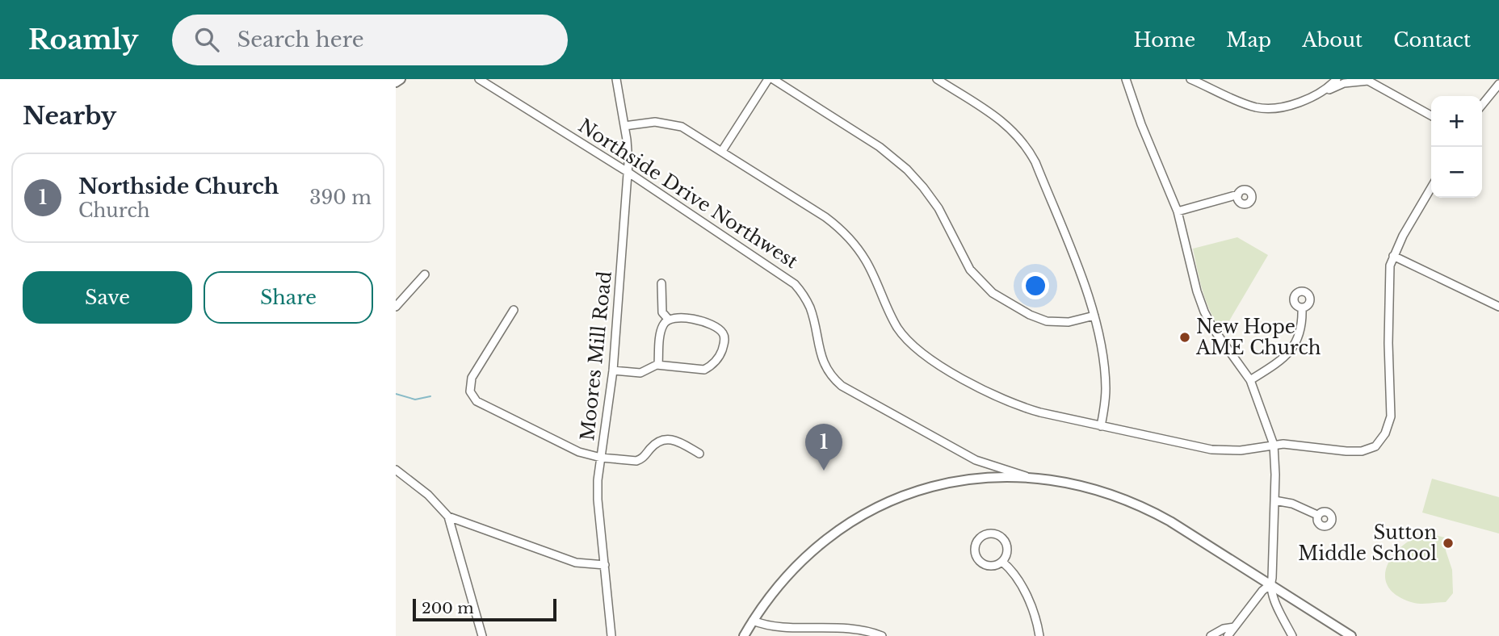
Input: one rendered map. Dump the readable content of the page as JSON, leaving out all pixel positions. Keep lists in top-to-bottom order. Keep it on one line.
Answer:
{"streets":{"main road":["Northside Drive Northwest"],"street":["Moores Mill Road"]},"crossings":[["Northside Drive Northwest","Moores Mill Road"]],"places":["New Hope AME Church","Sutton Middle School"],"scale_bar":"200 m","page":{"header":"Roamly","search":"Search here","nav":["Home","Map","About","Contact"],"heading":"Nearby","map_buttons":["+","−"],"list":[{"mark":"1","name":"Northside Church","note":"Church","value":"390 m"}],"buttons":["Save","Share"],"pins":"1","scale":"200 m"}}
